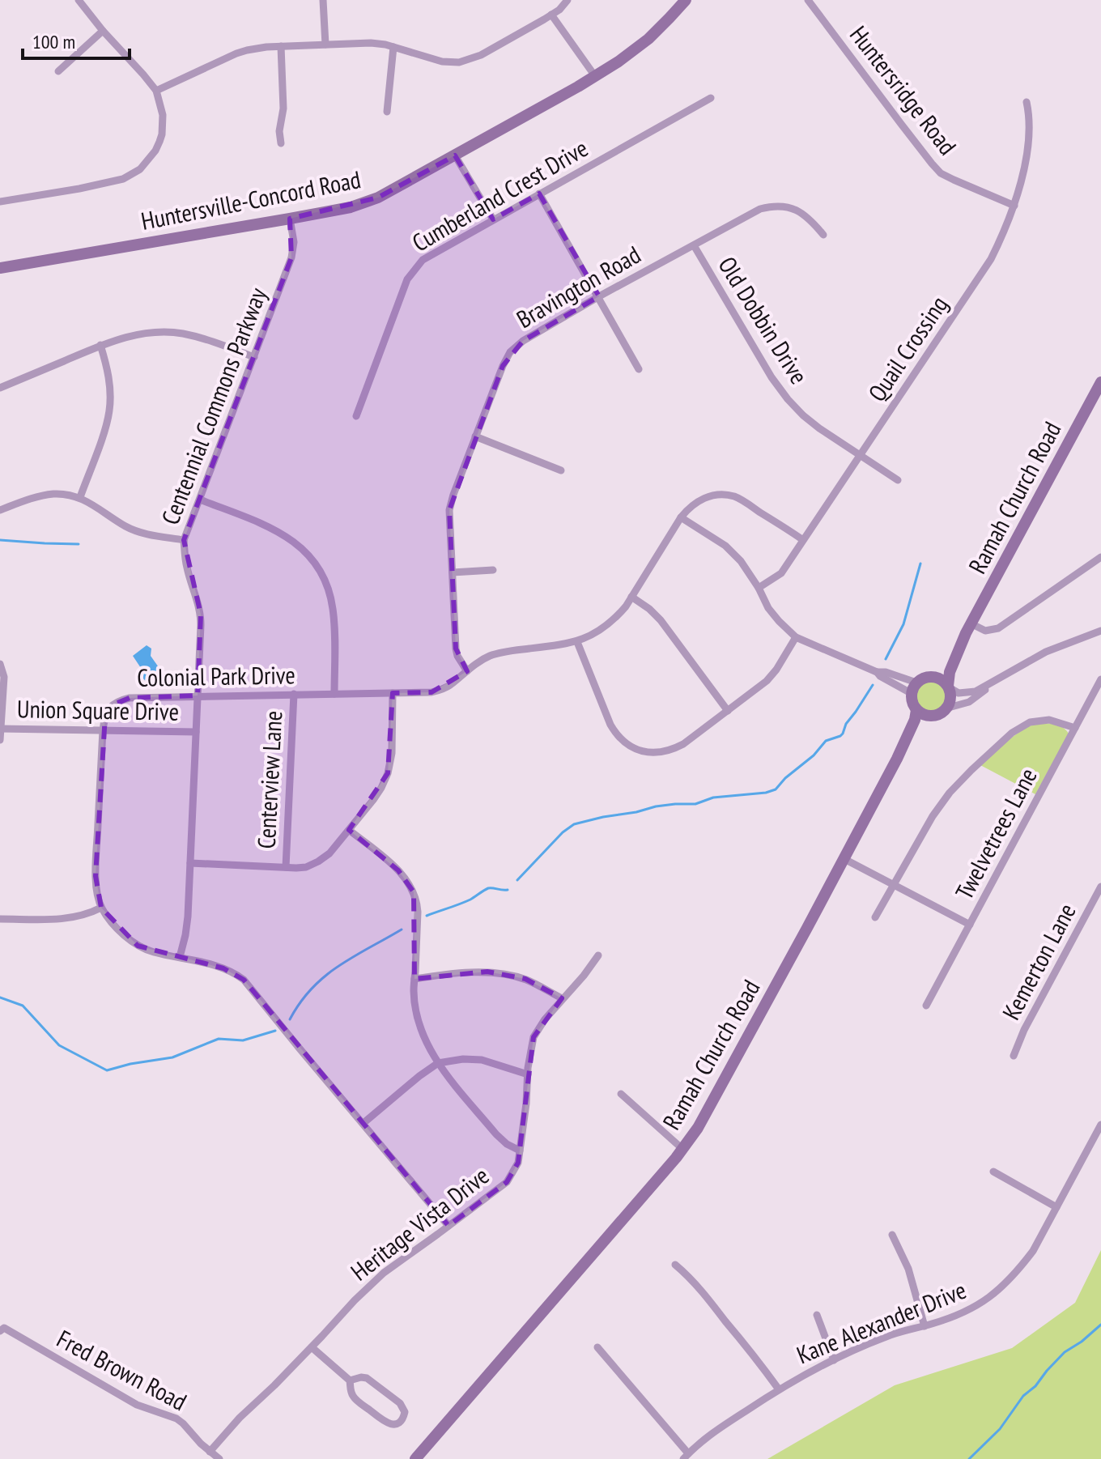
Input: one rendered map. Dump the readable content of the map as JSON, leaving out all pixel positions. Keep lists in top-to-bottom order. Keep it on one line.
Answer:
{"streets":{"main road":["Huntersville-Concord Road","Ramah Church Road"],"street":["Huntersridge Road","Cumberland Crest Drive","Bravington Road","Old Dobbin Drive","Quail Crossing","Centennial Commons Parkway","Colonial Park Drive","Union Square Drive","Centerview Lane","Twelvetrees Lane","Kemerton Lane","Heritage Vista Drive","Kane Alexander Drive","Fred Brown Road"]},"crossings":[["Huntersridge Road","Quail Crossing"],["Huntersville-Concord Road","Centennial Commons Parkway"],["Bravington Road","Old Dobbin Drive"],["Bravington Road","Colonial Park Drive"],["Old Dobbin Drive","Quail Crossing"],["Quail Crossing","Colonial Park Drive"],["Centennial Commons Parkway","Colonial Park Drive"],["Centennial Commons Parkway","Union Square Drive"],["Colonial Park Drive","Union Square Drive"],["Colonial Park Drive","Centerview Lane"],["Heritage Vista Drive","Fred Brown Road"]],"scale_bar":"100 m"}
